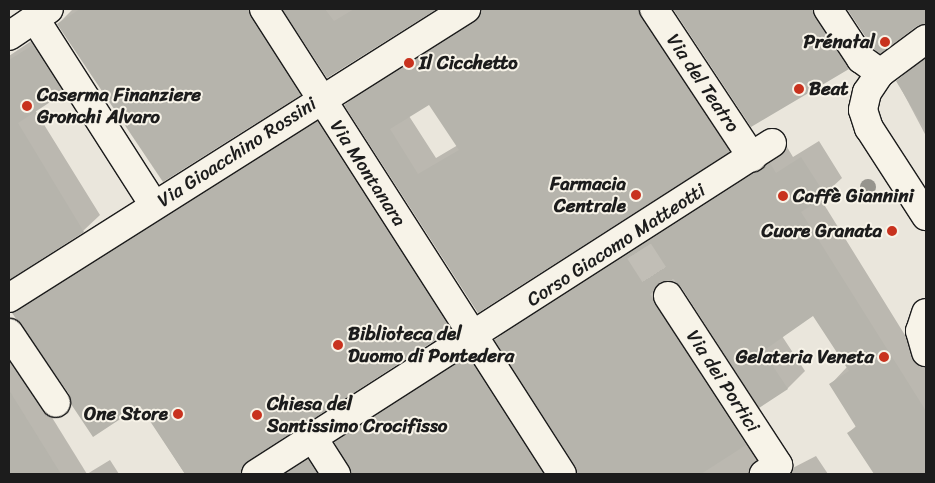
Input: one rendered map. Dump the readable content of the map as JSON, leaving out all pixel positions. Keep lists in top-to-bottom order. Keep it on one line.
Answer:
{"streets":{"street":["Via del Teatro","Via Gioacchino Rossini","Via Montanara","Corso Giacomo Matteotti","Via dei Portici"]},"crossings":[["Via del Teatro","Corso Giacomo Matteotti"],["Via Gioacchino Rossini","Via Montanara"],["Via Montanara","Corso Giacomo Matteotti"]],"places":["Prénatal","Il Cicchetto","Beat","Caserma Finanziere Gronchi Alvaro","Farmacia Centrale","Caffè Giannini","Cuore Granata","Biblioteca del Duomo di Pontedera","Gelateria Veneta","One Store","Chiesa del Santissimo Crocifisso"]}
